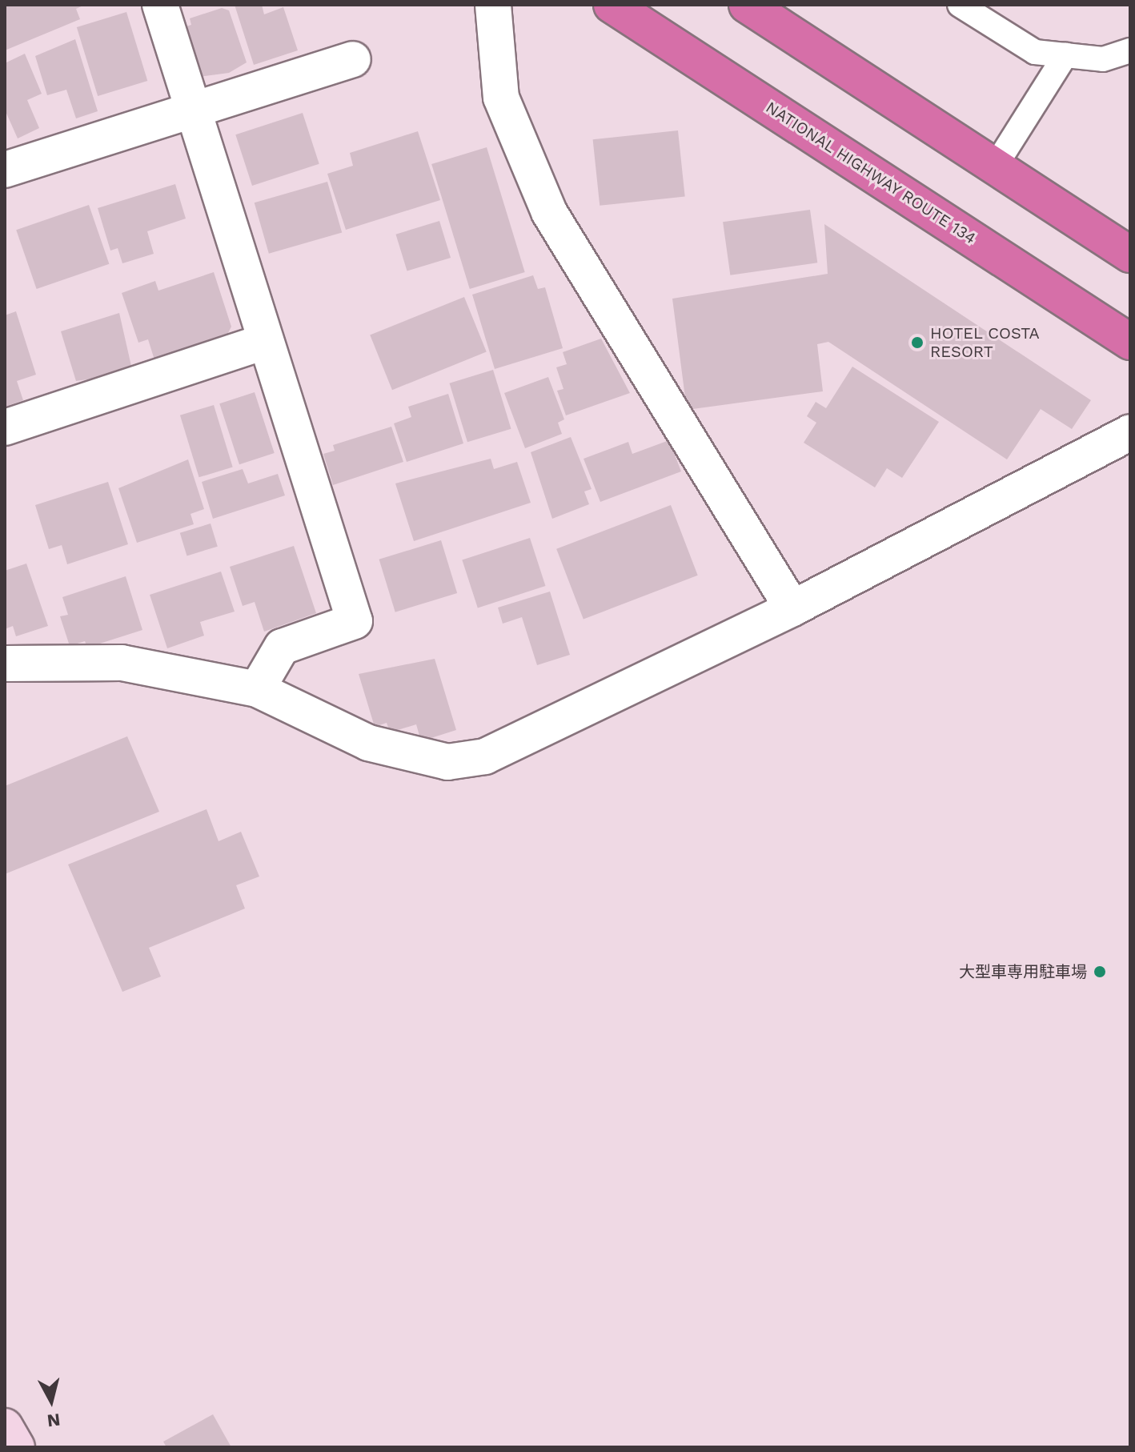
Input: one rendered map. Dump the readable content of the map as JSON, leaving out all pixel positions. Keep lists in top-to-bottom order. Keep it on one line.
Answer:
{"streets":{"highway":["NATIONAL HIGHWAY ROUTE 134"]},"places":["HOTEL COSTA RESORT","大型車専用駐車場"],"north":"bottom"}
